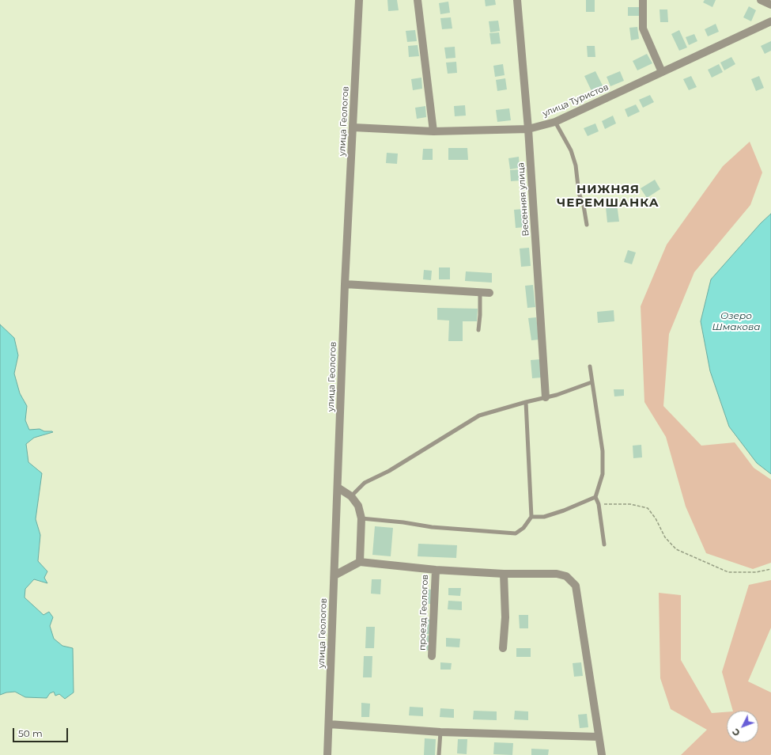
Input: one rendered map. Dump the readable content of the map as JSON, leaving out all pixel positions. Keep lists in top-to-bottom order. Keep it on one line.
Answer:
{"streets":{"street":["улица Туристов","улица Геологов","Весенняя улица","проезд Геологов"]},"crossings":[["улица Туристов","улица Геологов"],["улица Туристов","Весенняя улица"]],"districts":["НИЖНЯЯ ЧЕРЕМШАНКА"],"water":["Озеро Шмакова"],"scale_bar":"50 m","north":"bottom left"}
